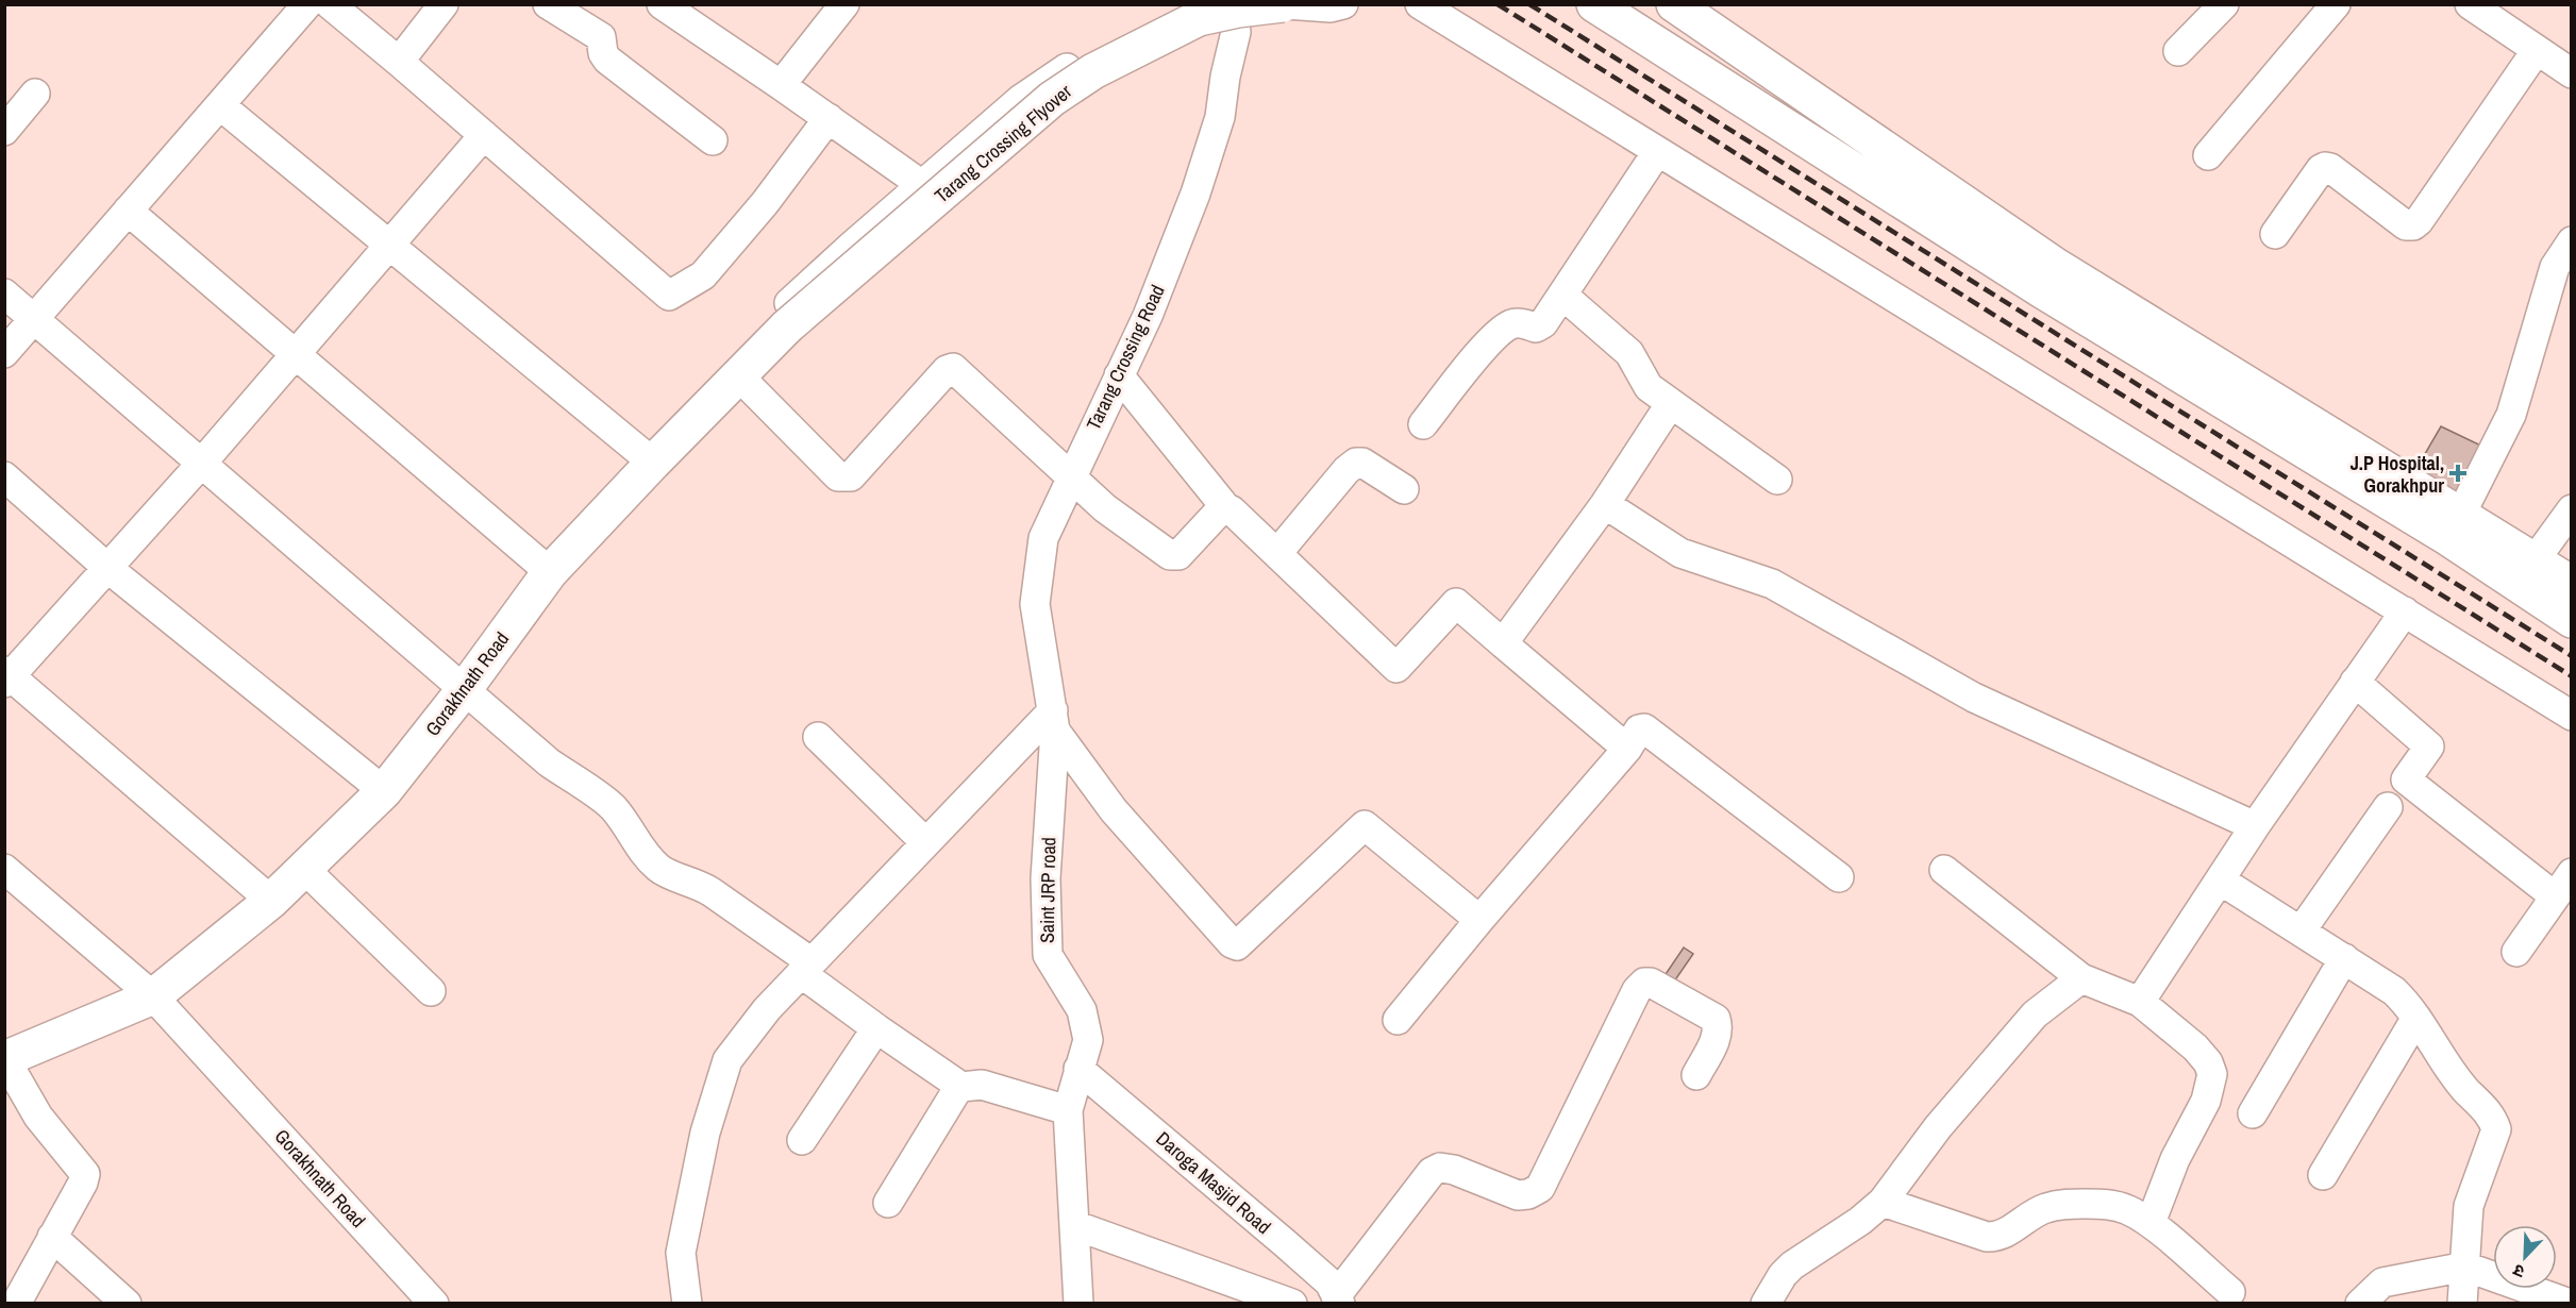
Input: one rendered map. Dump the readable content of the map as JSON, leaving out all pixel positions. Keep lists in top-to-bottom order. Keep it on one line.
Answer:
{"streets":{"main road":["Tarang Crossing Flyover","Gorakhnath Road"],"street":["Tarang Crossing Road","Saint JRP road","Daroga Masjid Road"]},"crossings":[["Tarang Crossing Flyover","Gorakhnath Road"],["Tarang Crossing Road","Saint JRP road"],["Saint JRP road","Daroga Masjid Road"]],"places":{"health":["J.P Hospital, Gorakhpur"]},"north":"bottom left"}
